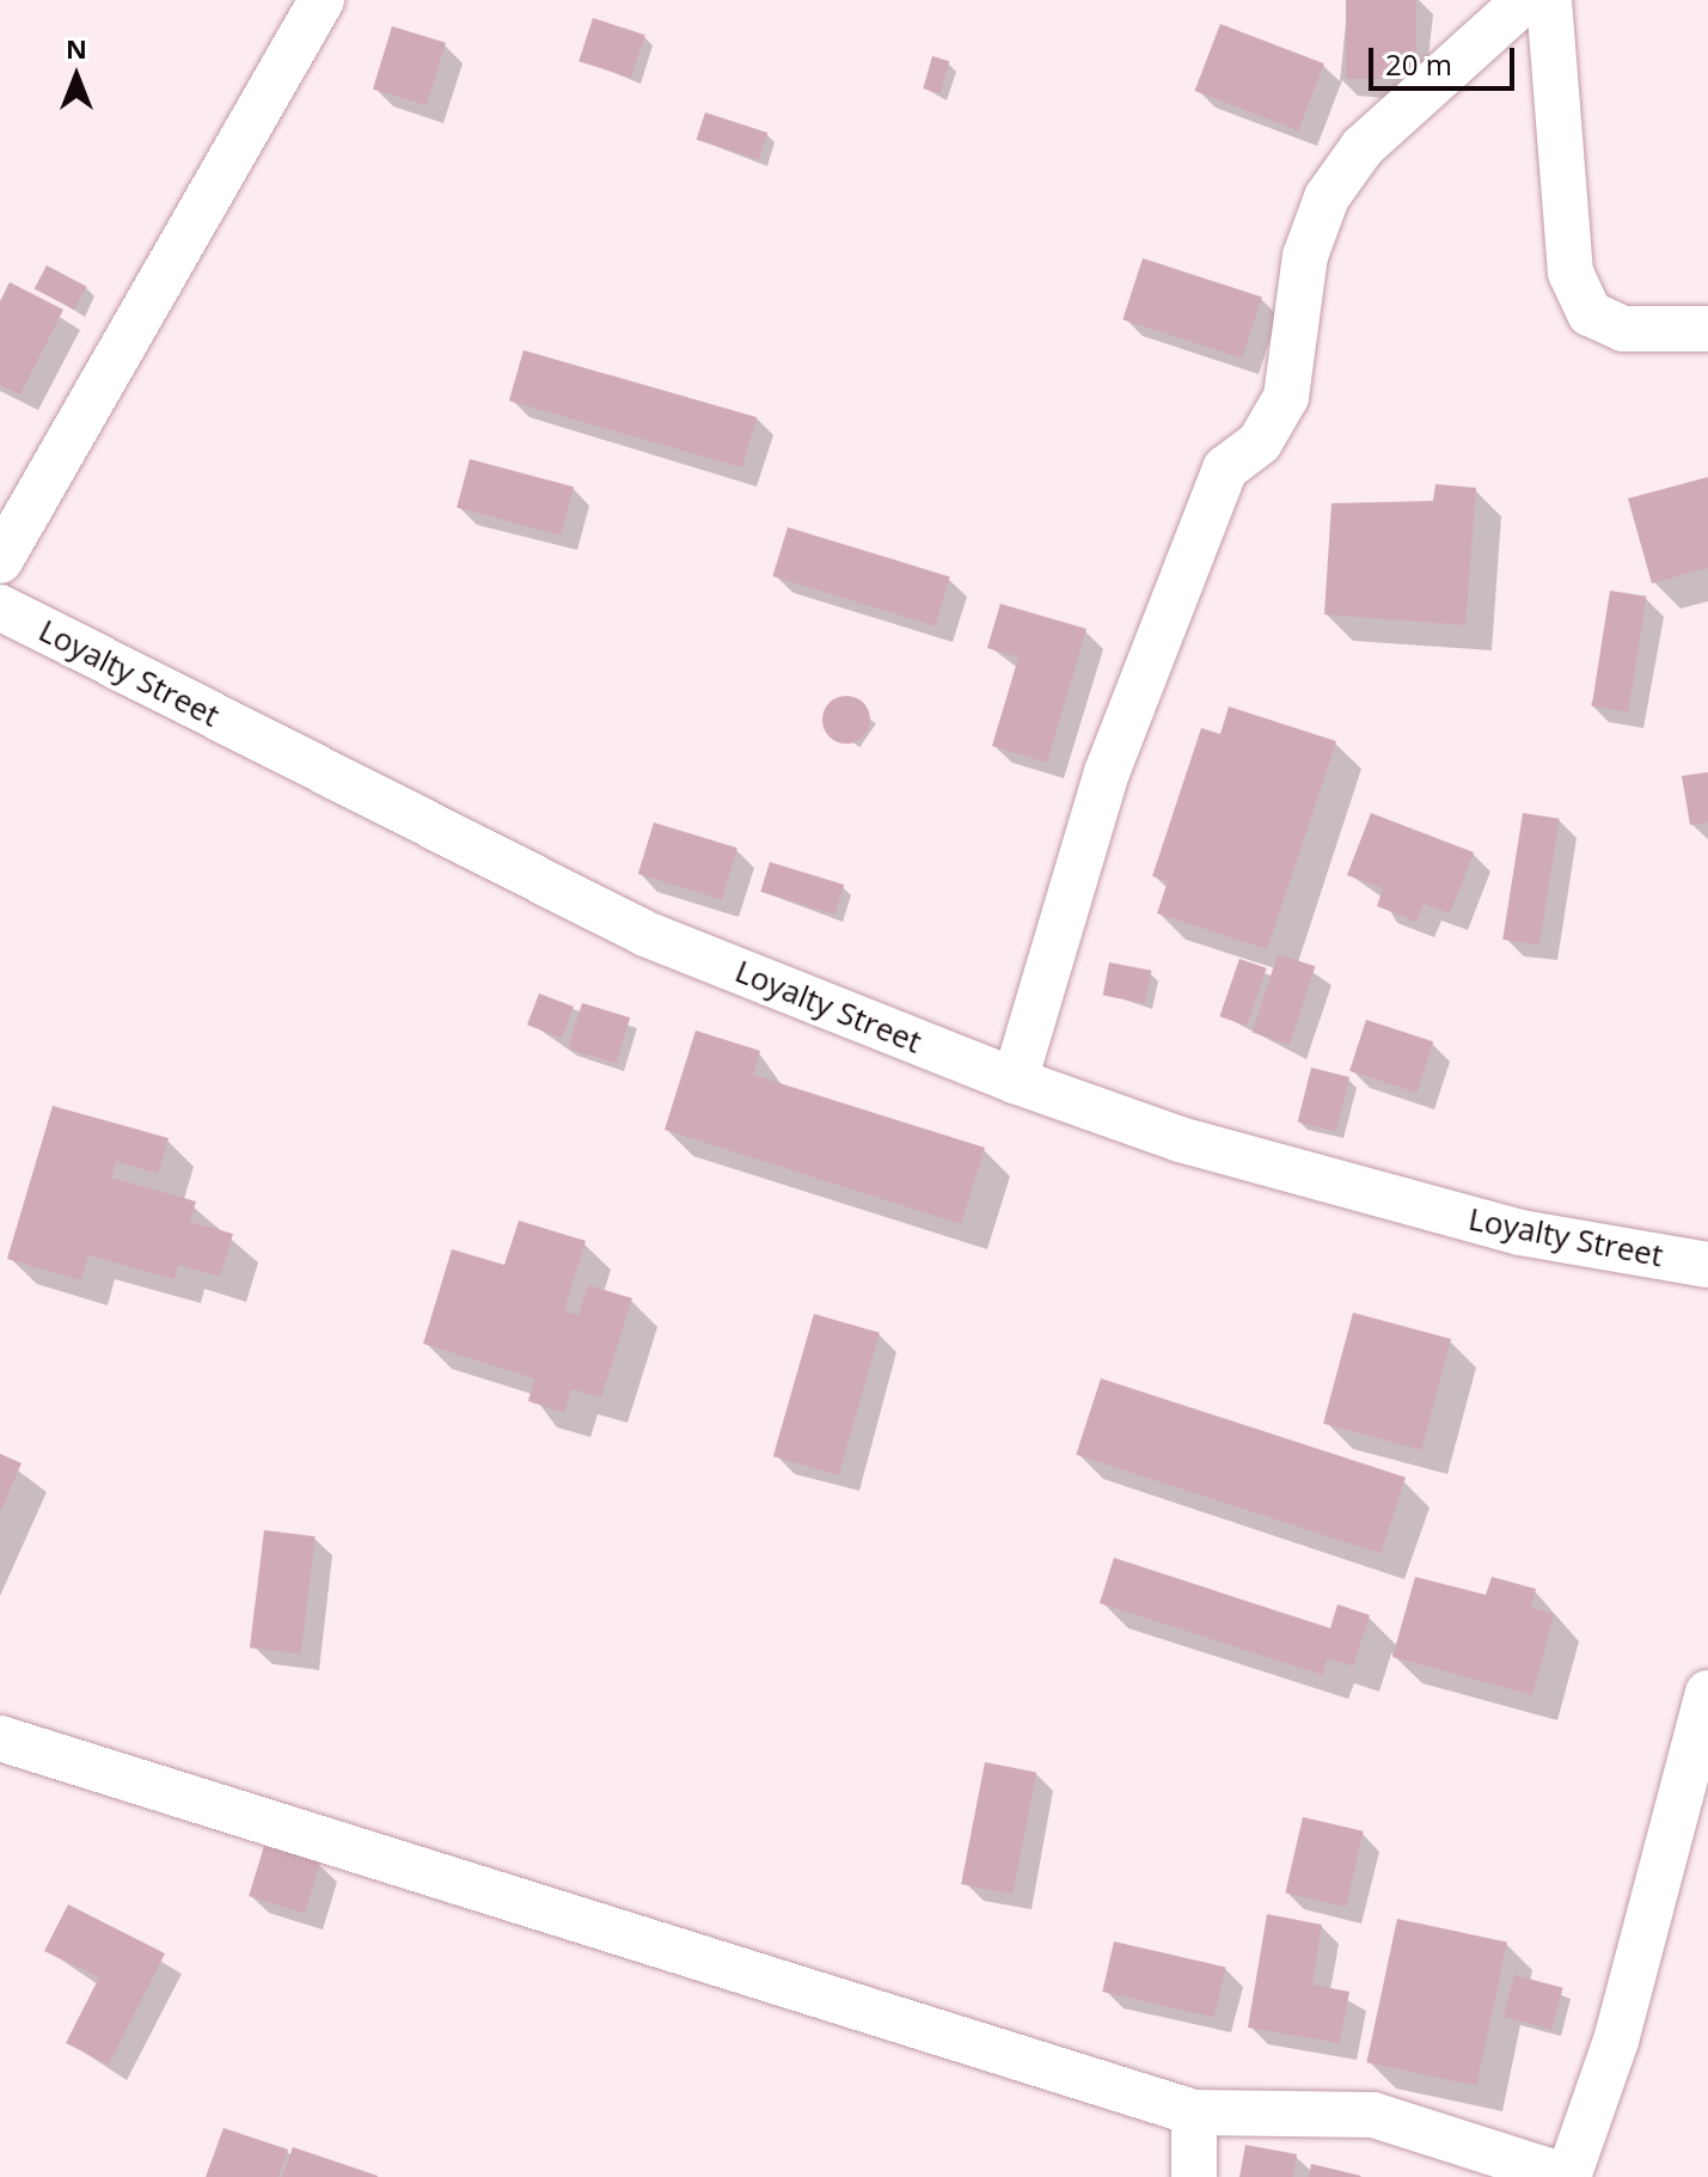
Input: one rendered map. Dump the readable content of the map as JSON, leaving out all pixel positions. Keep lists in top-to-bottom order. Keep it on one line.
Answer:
{"streets":{"street":["Loyalty Street"]},"scale_bar":"20 m","north":"top"}
